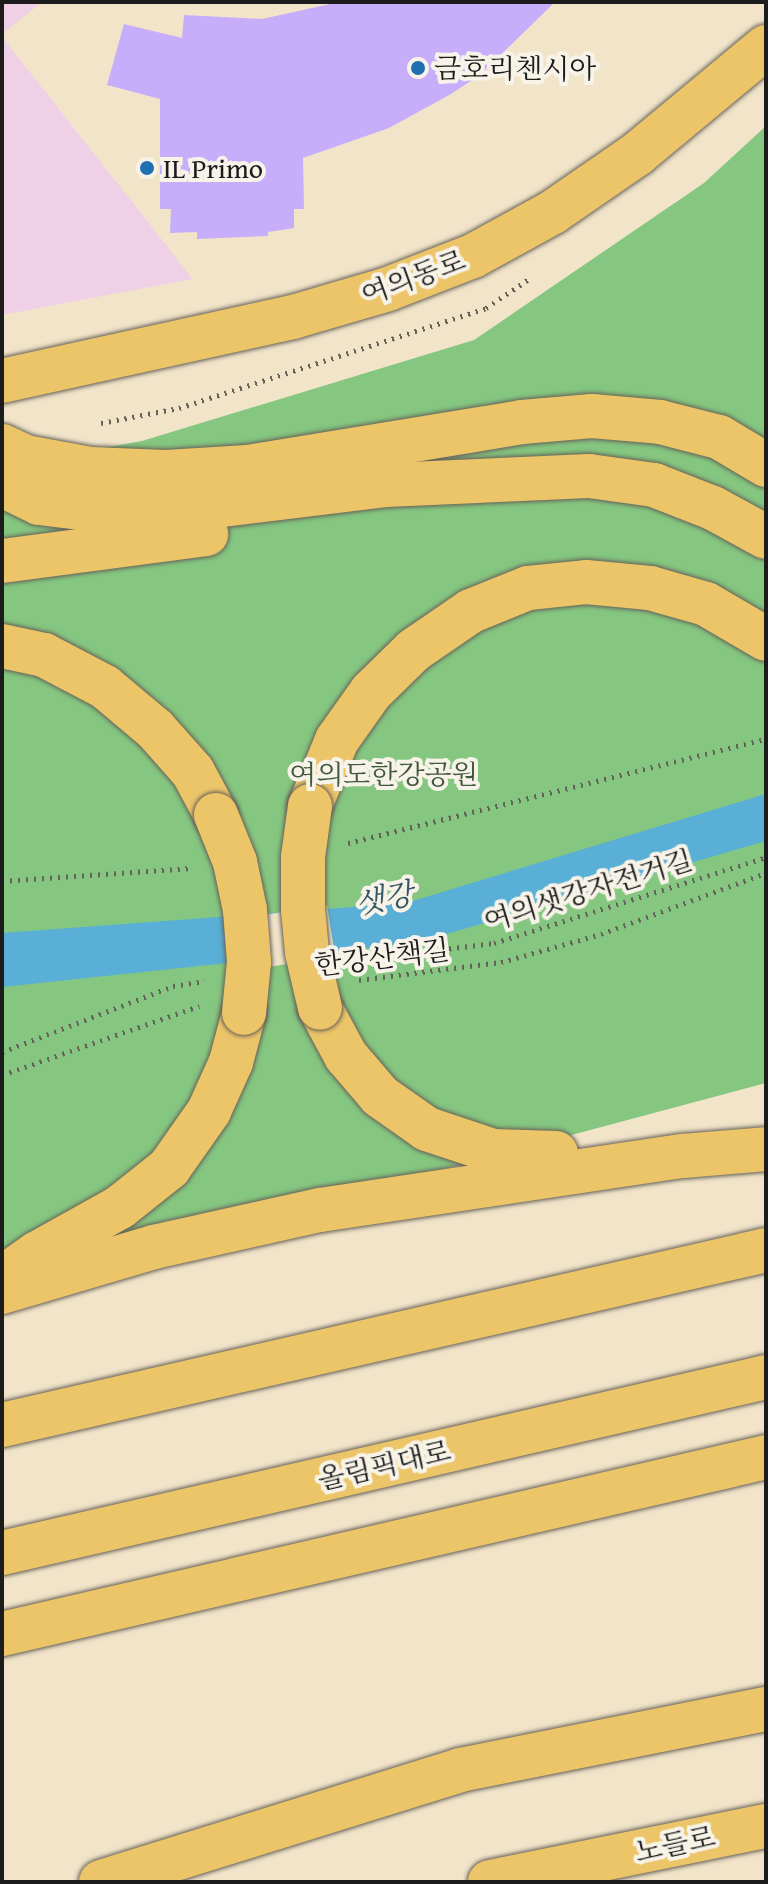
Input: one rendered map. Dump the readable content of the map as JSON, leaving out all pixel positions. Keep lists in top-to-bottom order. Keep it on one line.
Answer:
{"streets":{"main road":["여의동로","올림픽대로","노들로"],"path":["여의샛강자전거길","한강산책길"]},"water":["샛강"],"parks":["여의도한강공원"],"places":["금호리첸시아","IL Primo"]}
